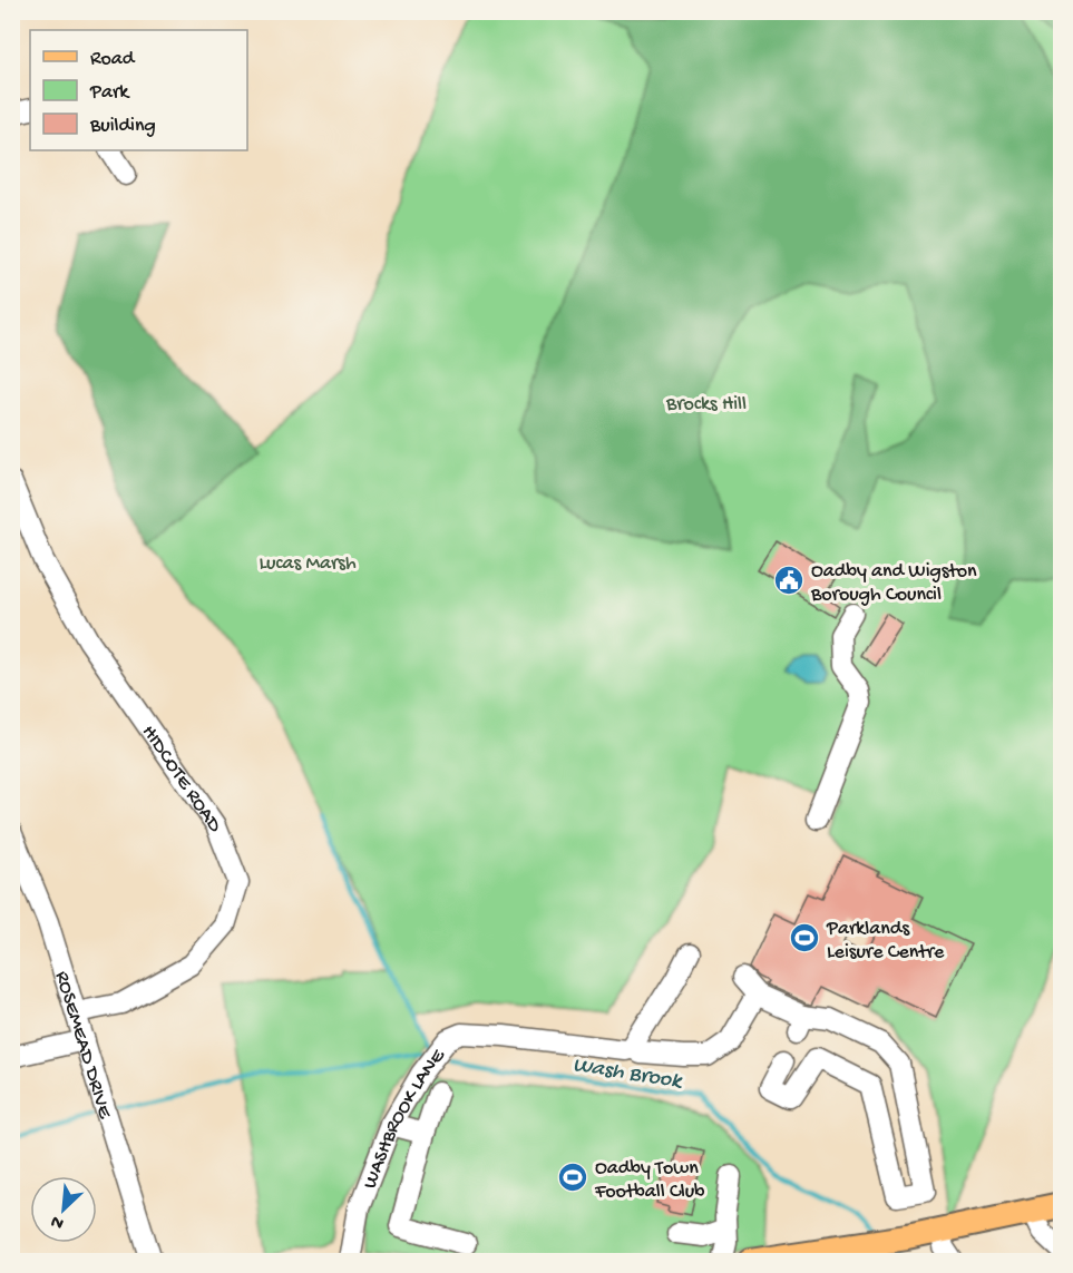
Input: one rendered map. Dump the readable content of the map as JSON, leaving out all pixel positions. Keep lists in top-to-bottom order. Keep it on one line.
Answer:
{"streets":{"street":["HIDCOTE ROAD","ROSEMEAD DRIVE","WASHBROOK LANE"]},"crossings":[["HIDCOTE ROAD","ROSEMEAD DRIVE"]],"water":["Wash Brook"],"parks":["Brocks Hill","Lucas Marsh"],"places":{"public building":["Oadby and Wigston Borough Council"],"sports":["Parklands Leisure Centre","Oadby Town Football Club"]},"legend":["Road","Park","Building"],"north":"bottom left"}
